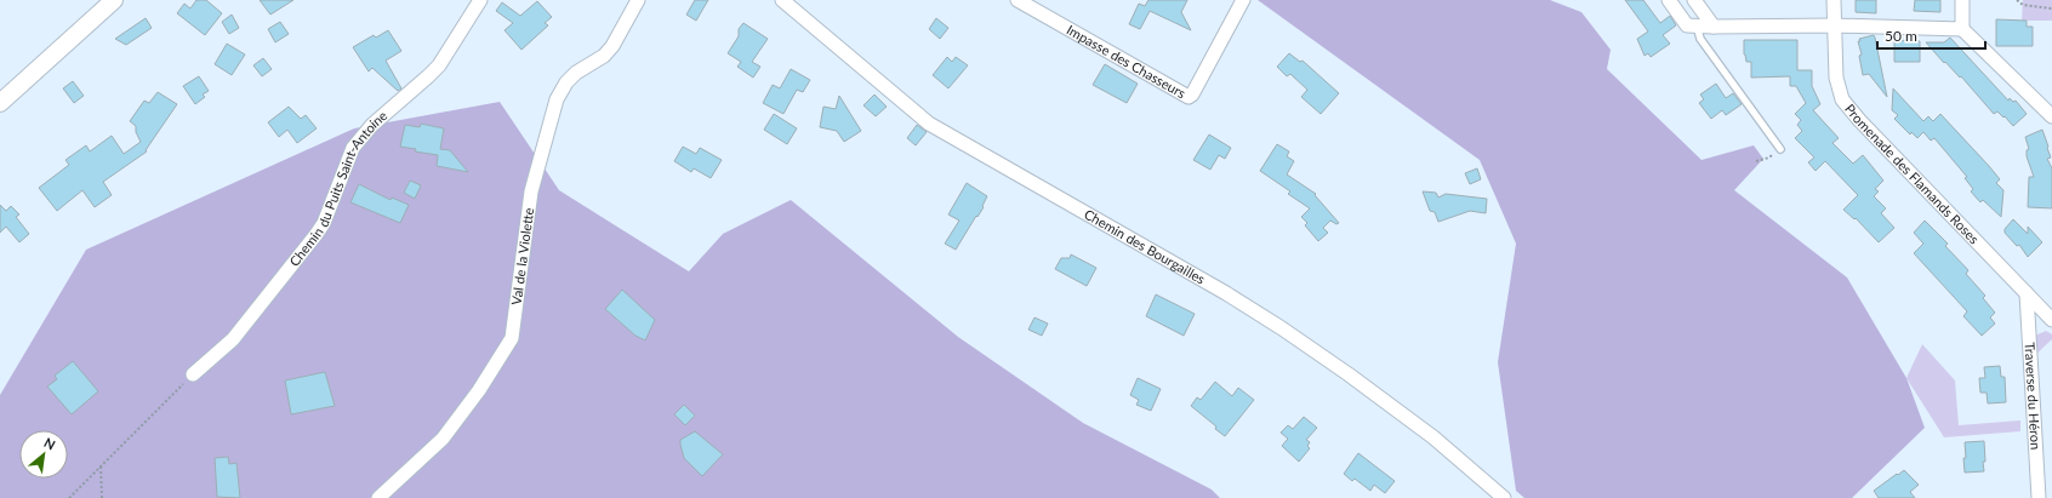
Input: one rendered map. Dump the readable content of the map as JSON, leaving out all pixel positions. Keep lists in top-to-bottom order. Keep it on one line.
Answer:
{"streets":{"street":["Impasse des Chasseurs","Promenade des Flamands Roses","Chemin du Puits Saint-Antoine","Chemin des Bourgailles","Val de la Violette","Traverse du Héron"]},"crossings":[["Promenade des Flamands Roses","Traverse du Héron"]],"scale_bar":"50 m","north":"top right"}
